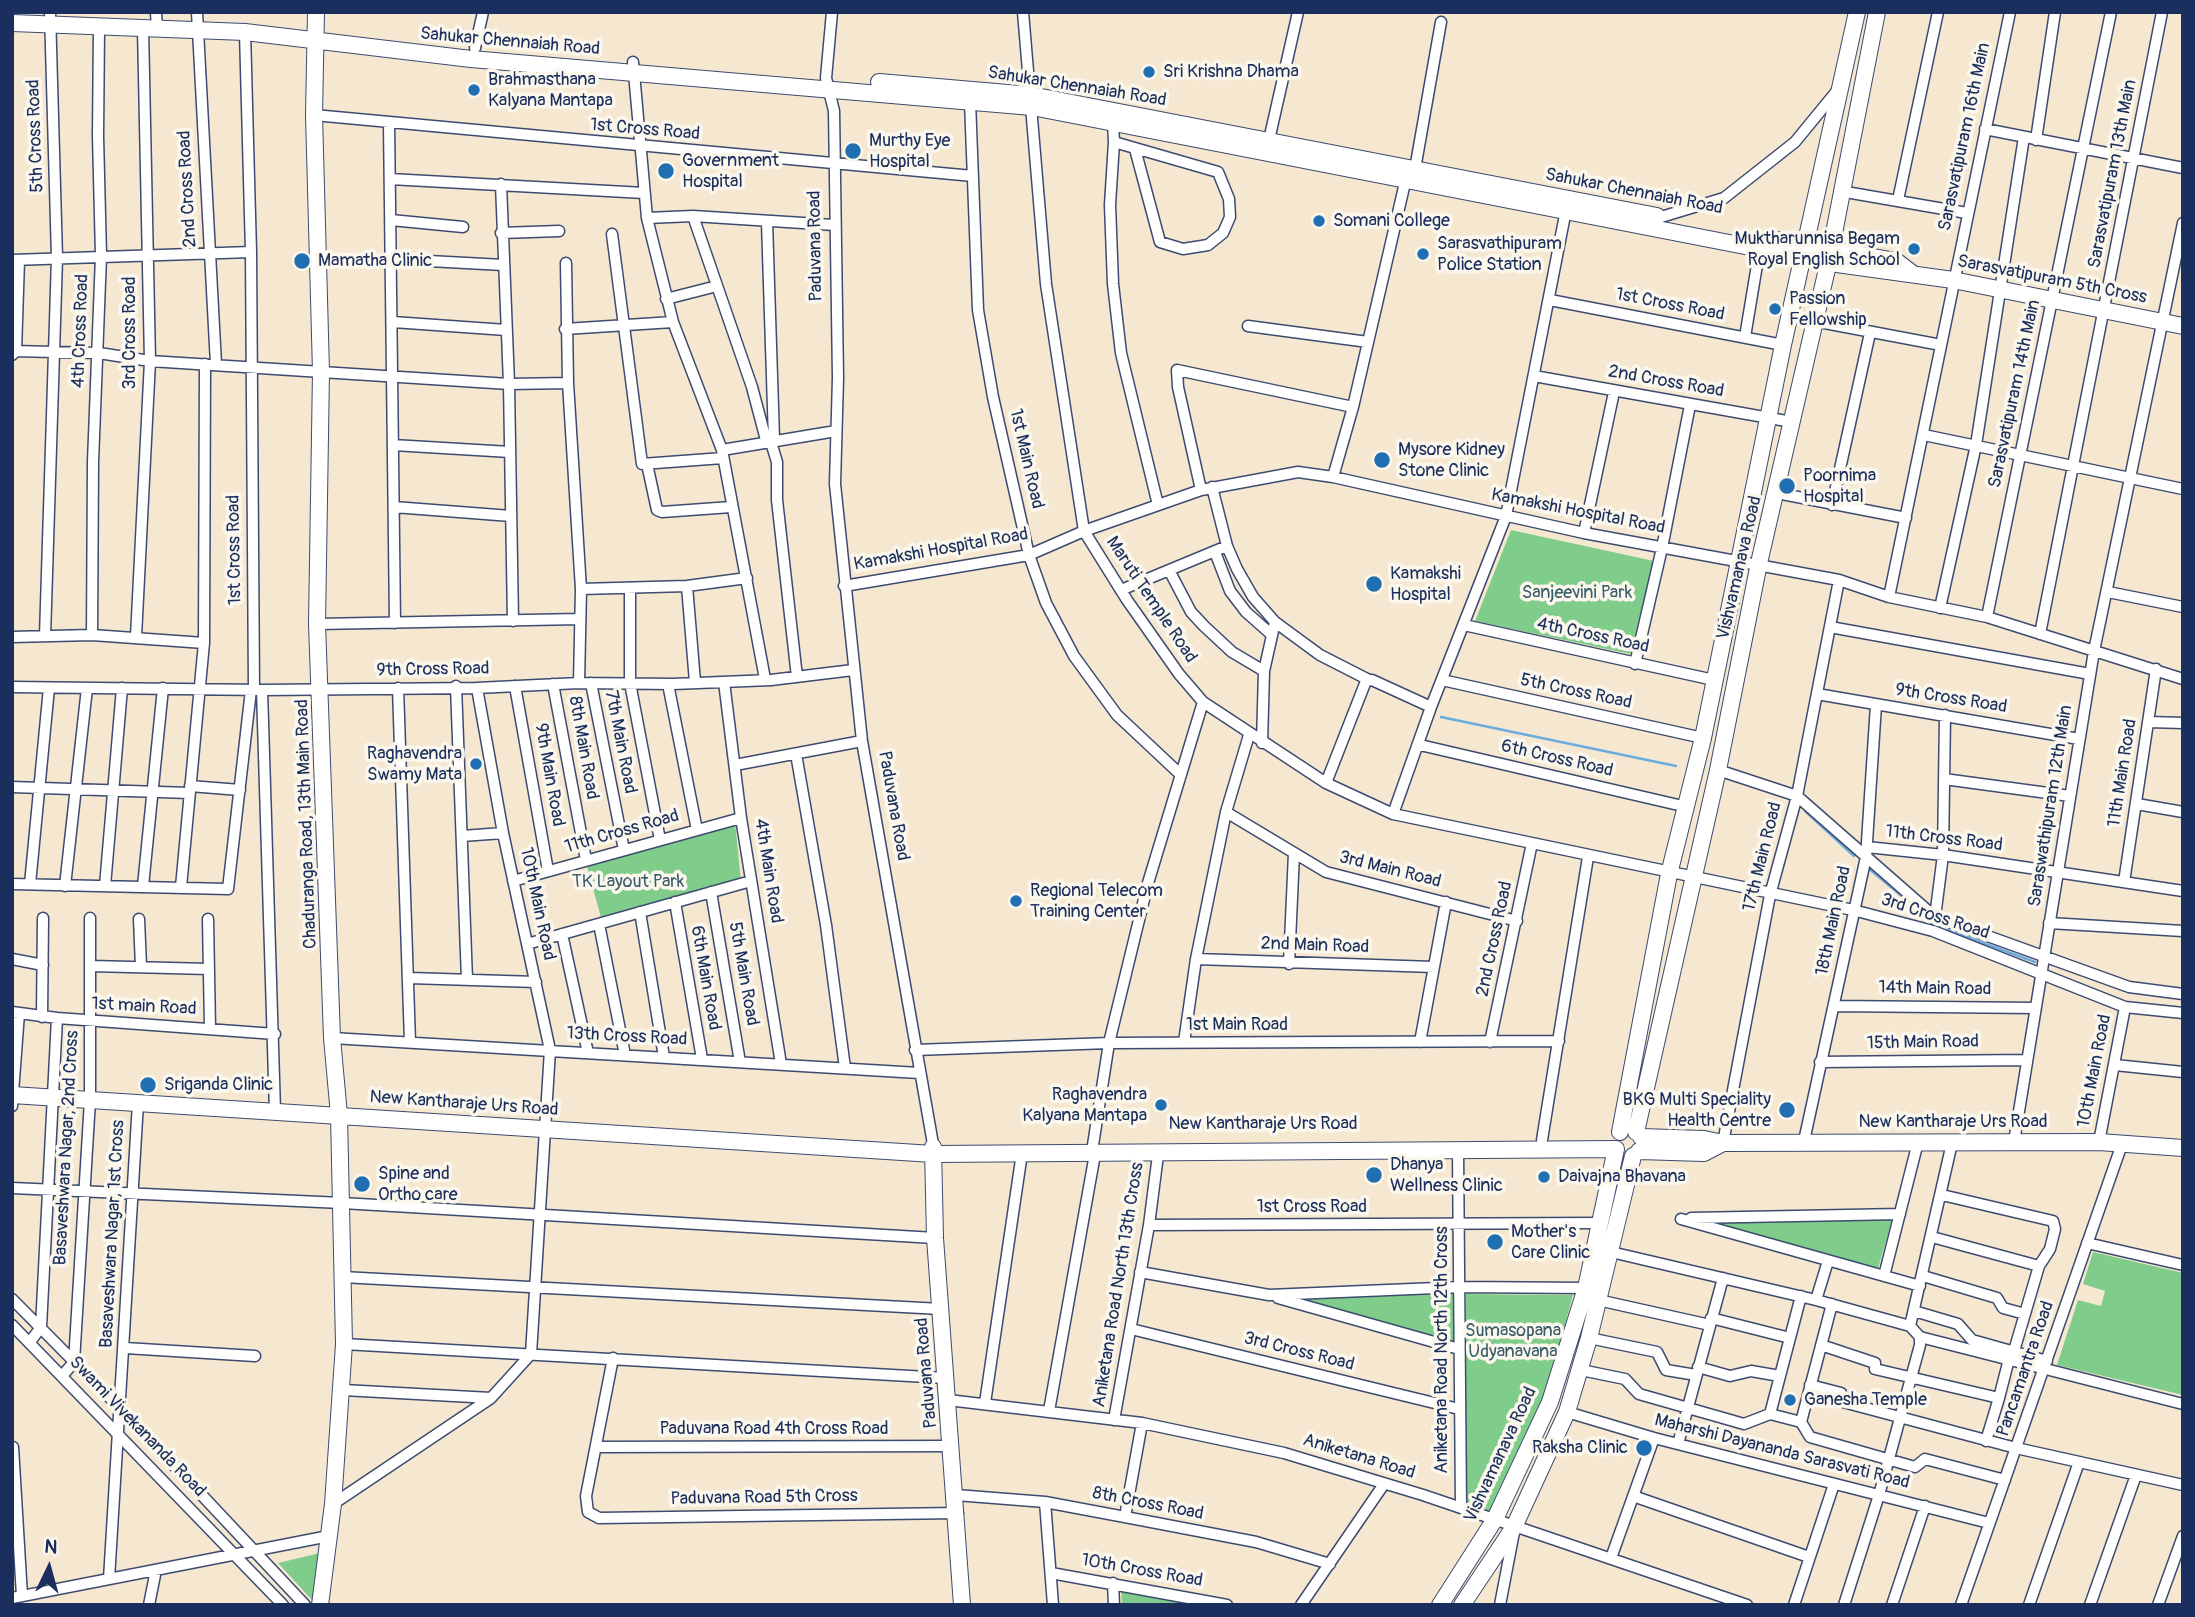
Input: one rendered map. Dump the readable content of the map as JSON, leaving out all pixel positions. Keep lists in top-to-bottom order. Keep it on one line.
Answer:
{"streets":{"main road":["Sahukar Chennaiah Road","Paduvana Road","Sarasvatipuram 5th Cross","Vishvamanava Road","Chaduranga Road, 13th Main Road","New Kantharaje Urs Road"],"street":["1st Cross Road","5th Cross Road","Sarasvatipuram 16th Main","Sarasvatipuram 13th Main","2nd Cross Road","4th Cross Road","3rd Cross Road","Sarasvatipuram 14th Main","1st Main Road","Kamakshi Hospital Road","Maruti Temple Road","9th Cross Road","7th Main Road","8th Main Road","6th Cross Road","11th Main Road","9th Main Road","Saraswathipuram 12th Main","11th Cross Road","17th Main Road","3rd Main Road","4th Main Road","10th Main Road","18th Main Road","2nd Main Road","5th Main Road","6th Main Road","14th Main Road","1st main Road","13th Cross Road","15th Main Road","Basaveshwara Nagar, 2nd Cross","Basaveshwara Nagar, 1st Cross","Aniketana Road North 13th Cross","Aniketana Road North 12th Cross","Pancamantra Road","Swami Vivekananda Road","Paduvana Road 4th Cross Road","Maharshi Dayananda Sarasvati Road","Aniketana Road","Paduvana Road 5th Cross","8th Cross Road","10th Cross Road"]},"crossings":[["Sahukar Chennaiah Road","1st Cross Road"],["Sahukar Chennaiah Road","5th Cross Road"],["Sahukar Chennaiah Road","2nd Cross Road"],["Sahukar Chennaiah Road","Paduvana Road"],["Sahukar Chennaiah Road","Sarasvatipuram 5th Cross"],["Sahukar Chennaiah Road","4th Cross Road"],["Sahukar Chennaiah Road","3rd Cross Road"],["Sahukar Chennaiah Road","1st Main Road"],["Sahukar Chennaiah Road","Vishvamanava Road"],["Sahukar Chennaiah Road","Maruti Temple Road"],["Sahukar Chennaiah Road","Chaduranga Road, 13th Main Road"],["1st Cross Road","Paduvana Road"],["1st Cross Road","1st Main Road"],["1st Cross Road","Vishvamanava Road"],["1st Cross Road","9th Cross Road"],["1st Cross Road","Chaduranga Road, 13th Main Road"],["1st Cross Road","Aniketana Road North 13th Cross"],["1st Cross Road","Aniketana Road North 12th Cross"],["5th Cross Road","Vishvamanava Road"],["Sarasvatipuram 16th Main","Sarasvatipuram 5th Cross"],["Sarasvatipuram 16th Main","Kamakshi Hospital Road"],["Sarasvatipuram 13th Main","Sarasvatipuram 5th Cross"],["Sarasvatipuram 13th Main","Kamakshi Hospital Road"],["2nd Cross Road","1st Main Road"],["2nd Cross Road","Vishvamanava Road"],["2nd Cross Road","Maruti Temple Road"],["2nd Cross Road","9th Cross Road"],["2nd Cross Road","3rd Main Road"],["Paduvana Road","1st Main Road"],["Paduvana Road","Kamakshi Hospital Road"],["Paduvana Road","9th Cross Road"],["Paduvana Road","13th Cross Road"],["Paduvana Road","New Kantharaje Urs Road"],["Paduvana Road","Paduvana Road 4th Cross Road"],["Paduvana Road","Aniketana Road"],["Paduvana Road","Paduvana Road 5th Cross"],["Paduvana Road","8th Cross Road"],["Sarasvatipuram 5th Cross","Sarasvatipuram 14th Main"],["Sarasvatipuram 5th Cross","Vishvamanava Road"],["Sarasvatipuram 5th Cross","Saraswathipuram 12th Main"],["4th Cross Road","Vishvamanava Road"],["3rd Cross Road","Vishvamanava Road"],["3rd Cross Road","Maruti Temple Road"],["3rd Cross Road","Saraswathipuram 12th Main"],["3rd Cross Road","11th Cross Road"],["3rd Cross Road","17th Main Road"],["3rd Cross Road","10th Main Road"],["3rd Cross Road","18th Main Road"],["3rd Cross Road","Aniketana Road North 13th Cross"],["3rd Cross Road","Aniketana Road North 12th Cross"],["Sarasvatipuram 14th Main","Kamakshi Hospital Road"],["1st Main Road","Kamakshi Hospital Road"],["Kamakshi Hospital Road","Vishvamanava Road"],["Kamakshi Hospital Road","Maruti Temple Road"],["Kamakshi Hospital Road","11th Main Road"],["Kamakshi Hospital Road","Saraswathipuram 12th Main"],["Kamakshi Hospital Road","17th Main Road"],["Vishvamanava Road","Maruti Temple Road"],["Vishvamanava Road","6th Cross Road"],["Vishvamanava Road","New Kantharaje Urs Road"],["Vishvamanava Road","Maharshi Dayananda Sarasvati Road"],["Vishvamanava Road","Aniketana Road"],["9th Cross Road","7th Main Road"],["9th Cross Road","8th Main Road"],["9th Cross Road","9th Main Road"],["9th Cross Road","Saraswathipuram 12th Main"],["9th Cross Road","Chaduranga Road, 13th Main Road"],["9th Cross Road","17th Main Road"],["9th Cross Road","4th Main Road"],["9th Cross Road","10th Main Road"],["9th Cross Road","18th Main Road"],["7th Main Road","11th Cross Road"],["8th Main Road","11th Cross Road"],["11th Main Road","11th Cross Road"],["9th Main Road","11th Cross Road"],["Saraswathipuram 12th Main","11th Cross Road"],["Saraswathipuram 12th Main","14th Main Road"],["Saraswathipuram 12th Main","15th Main Road"],["Saraswathipuram 12th Main","New Kantharaje Urs Road"],["Chaduranga Road, 13th Main Road","13th Cross Road"],["Chaduranga Road, 13th Main Road","New Kantharaje Urs Road"],["11th Cross Road","4th Main Road"],["11th Cross Road","10th Main Road"],["11th Cross Road","18th Main Road"],["17th Main Road","New Kantharaje Urs Road"],["4th Main Road","13th Cross Road"],["10th Main Road","13th Cross Road"],["10th Main Road","New Kantharaje Urs Road"],["18th Main Road","14th Main Road"],["18th Main Road","15th Main Road"],["18th Main Road","New Kantharaje Urs Road"],["5th Main Road","13th Cross Road"],["6th Main Road","13th Cross Road"],["1st main Road","Basaveshwara Nagar, 2nd Cross"],["New Kantharaje Urs Road","Basaveshwara Nagar, 2nd Cross"],["New Kantharaje Urs Road","Basaveshwara Nagar, 1st Cross"],["New Kantharaje Urs Road","Aniketana Road North 13th Cross"],["New Kantharaje Urs Road","Aniketana Road North 12th Cross"],["New Kantharaje Urs Road","Pancamantra Road"],["Basaveshwara Nagar, 1st Cross","Swami Vivekananda Road"],["Aniketana Road North 13th Cross","Aniketana Road"],["Aniketana Road North 12th Cross","Aniketana Road"],["Pancamantra Road","Maharshi Dayananda Sarasvati Road"],["Paduvana Road 4th Cross Road","Paduvana Road 5th Cross"]],"parks":["Sanjeevini Park","TK Layout Park","Sumasopana Udyanavana"],"places":["Sri Krishna Dhama","Brahmasthana Kalyana Mantapa","Murthy Eye Hospital","Government Hospital","Somani College","Muktharunnisa Begam Royal English School","Sarasvathipuram Police Station","Mamatha Clinic","Passion Fellowship","Mysore Kidney Stone Clinic","Poornima Hospital","Kamakshi Hospital","Raghavendra Swamy Mata","Regional Telecom Training Center","Sriganda Clinic","Raghavendra Kalyana Mantapa","BKG Multi Speciality Health Centre","Dhanya Wellness Clinic","Daivajna Bhavana","Spine and Ortho care","Mother's Care Clinic","Ganesha Temple","Raksha Clinic"],"north":"top"}
